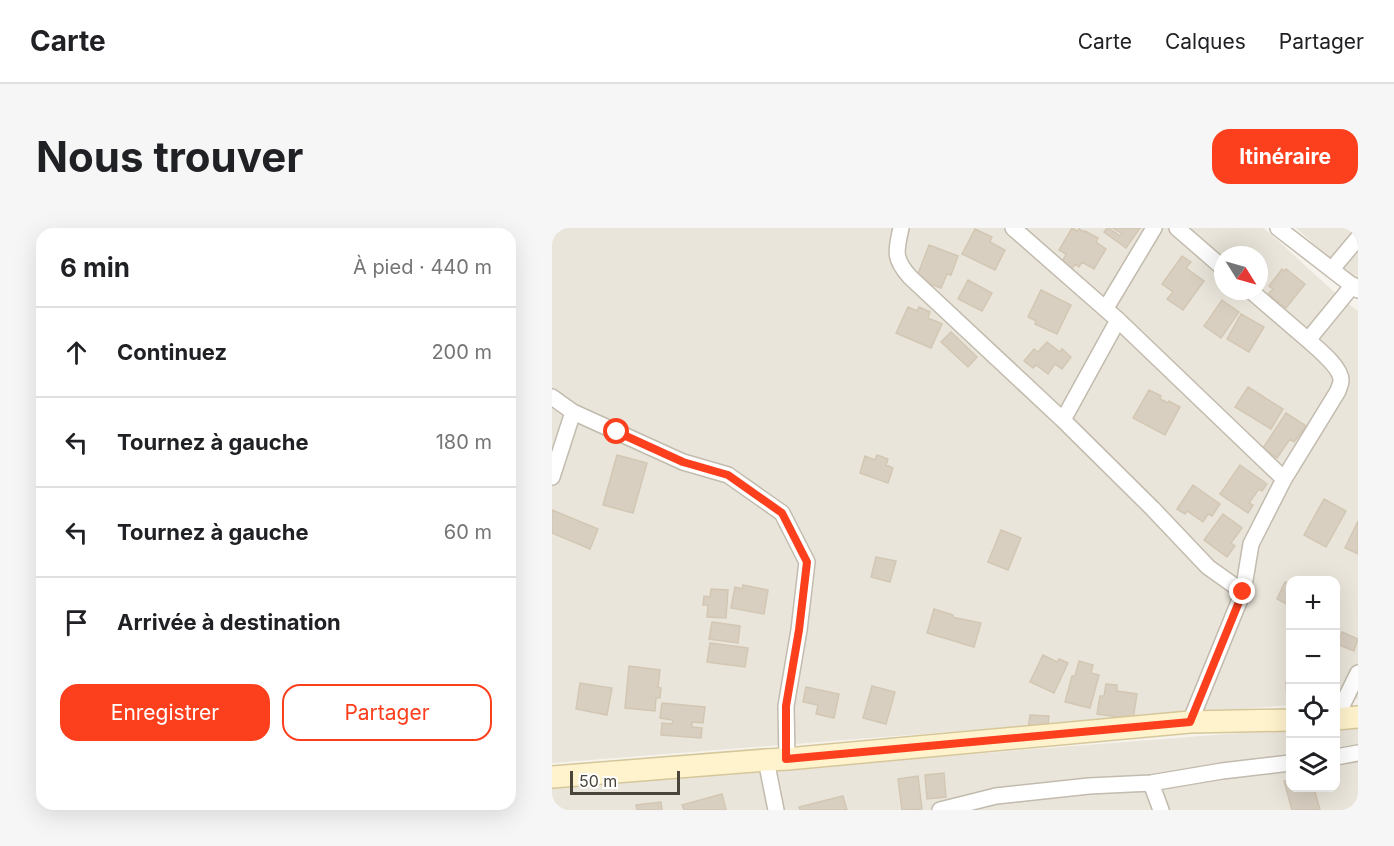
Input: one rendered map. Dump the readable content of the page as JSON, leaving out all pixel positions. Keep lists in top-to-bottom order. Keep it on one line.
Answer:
{"scale_bar":"50 m","north":"bottom right","page":{"header":"Carte","nav":["Carte","Calques","Partager"],"buttons":["Itinéraire",["Enregistrer","Partager"]],"title":"Nous trouver","heading":["6 min","À pied · 440 m"],"list":[["Continuez","200 m"],["Tournez à gauche","180 m"],["Tournez à gauche","60 m"],"Arrivée à destination"],"map_buttons":["+","−"],"scale":"50 m"}}
